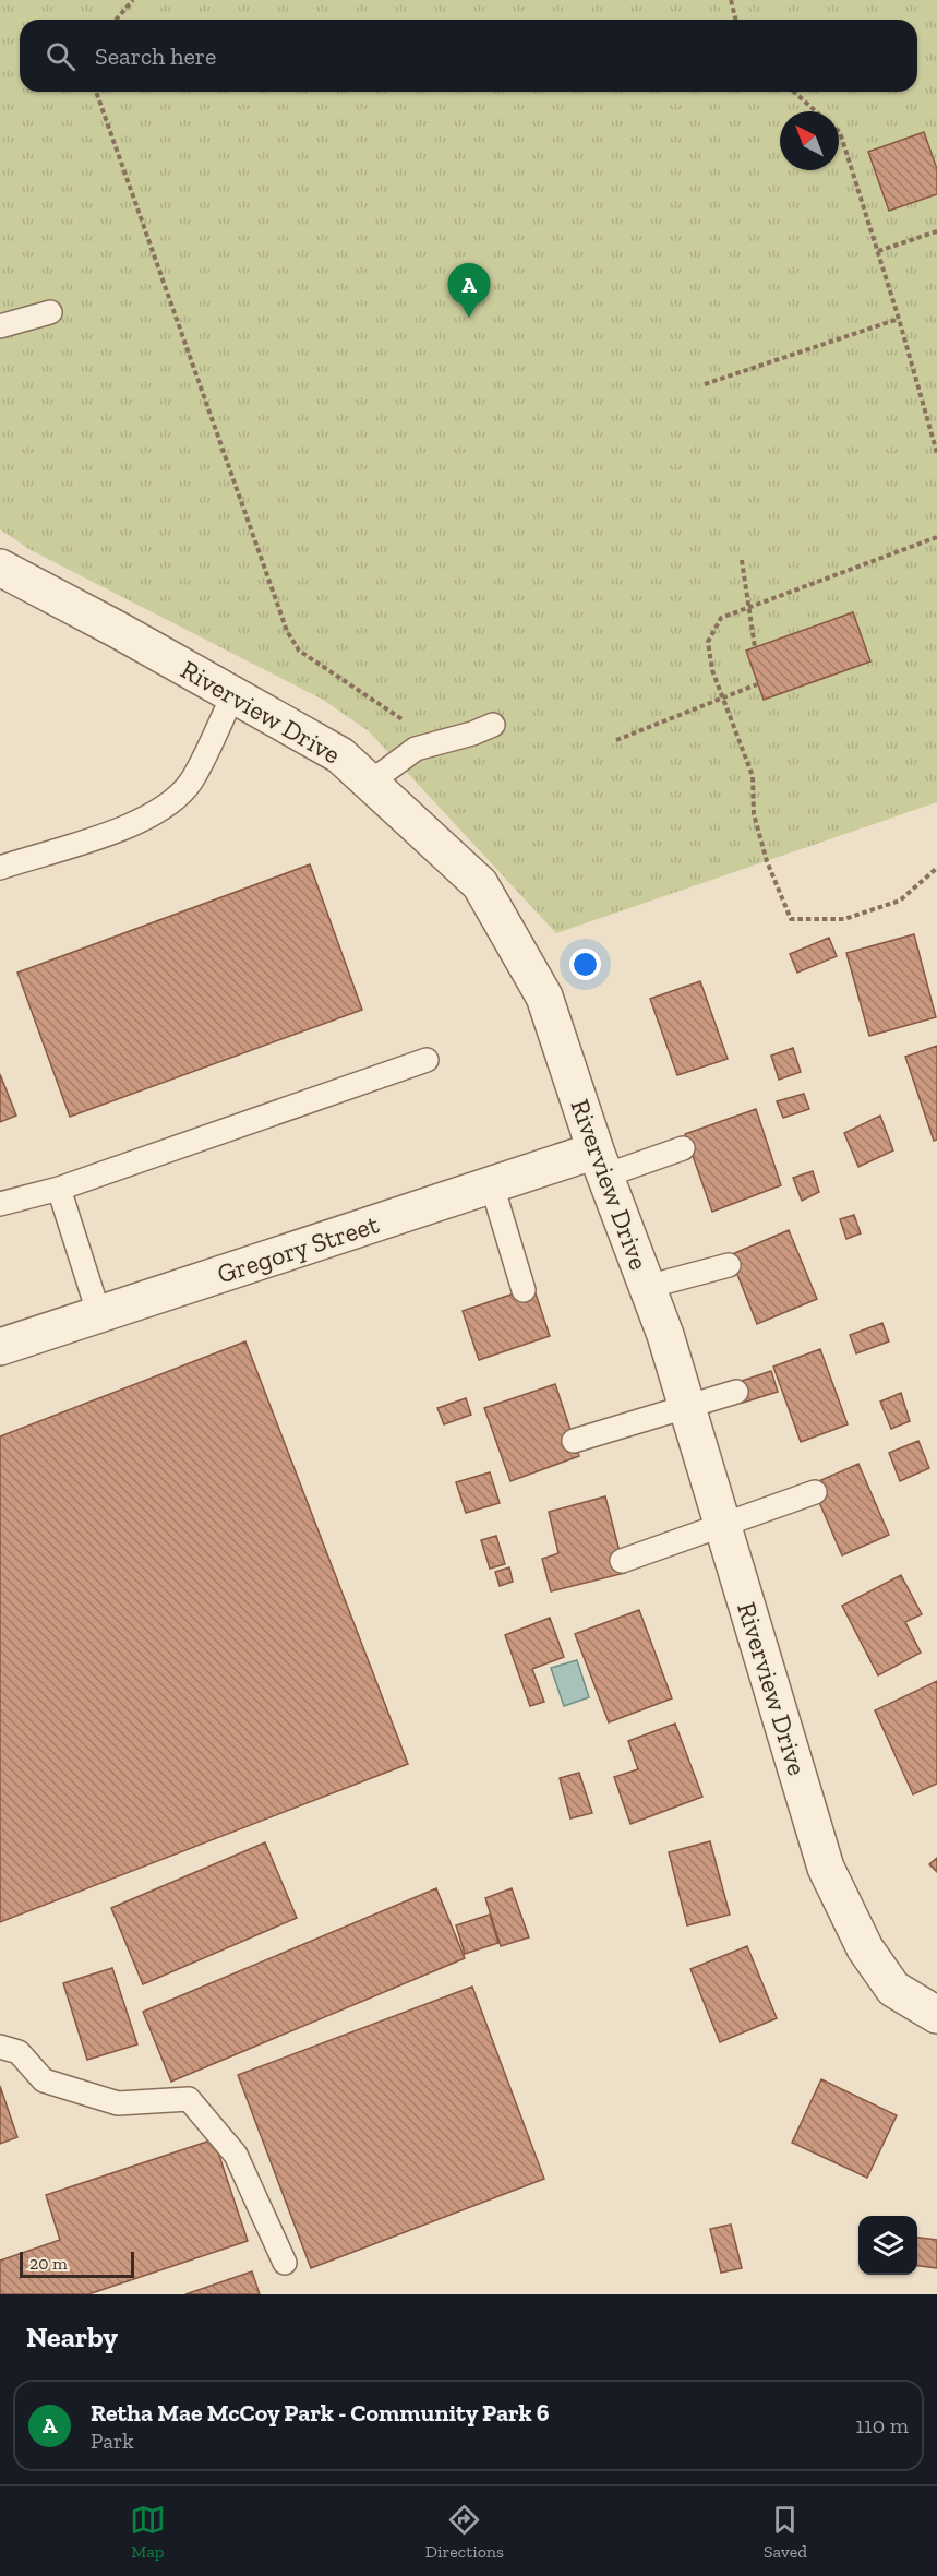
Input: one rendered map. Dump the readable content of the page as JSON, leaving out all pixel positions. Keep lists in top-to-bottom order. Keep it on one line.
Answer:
{"streets":{"street":["Riverview Drive","Gregory Street"]},"crossings":[["Riverview Drive","Gregory Street"]],"scale_bar":"20 m","north":"top left","page":{"search":"Search here","pins":"A","scale":"20 m","heading":"Nearby","list":[{"mark":"A","name":"Retha Mae McCoy Park - Community Park 6","note":"Park","value":"110 m"}],"nav":["Map","Directions","Saved"]}}
